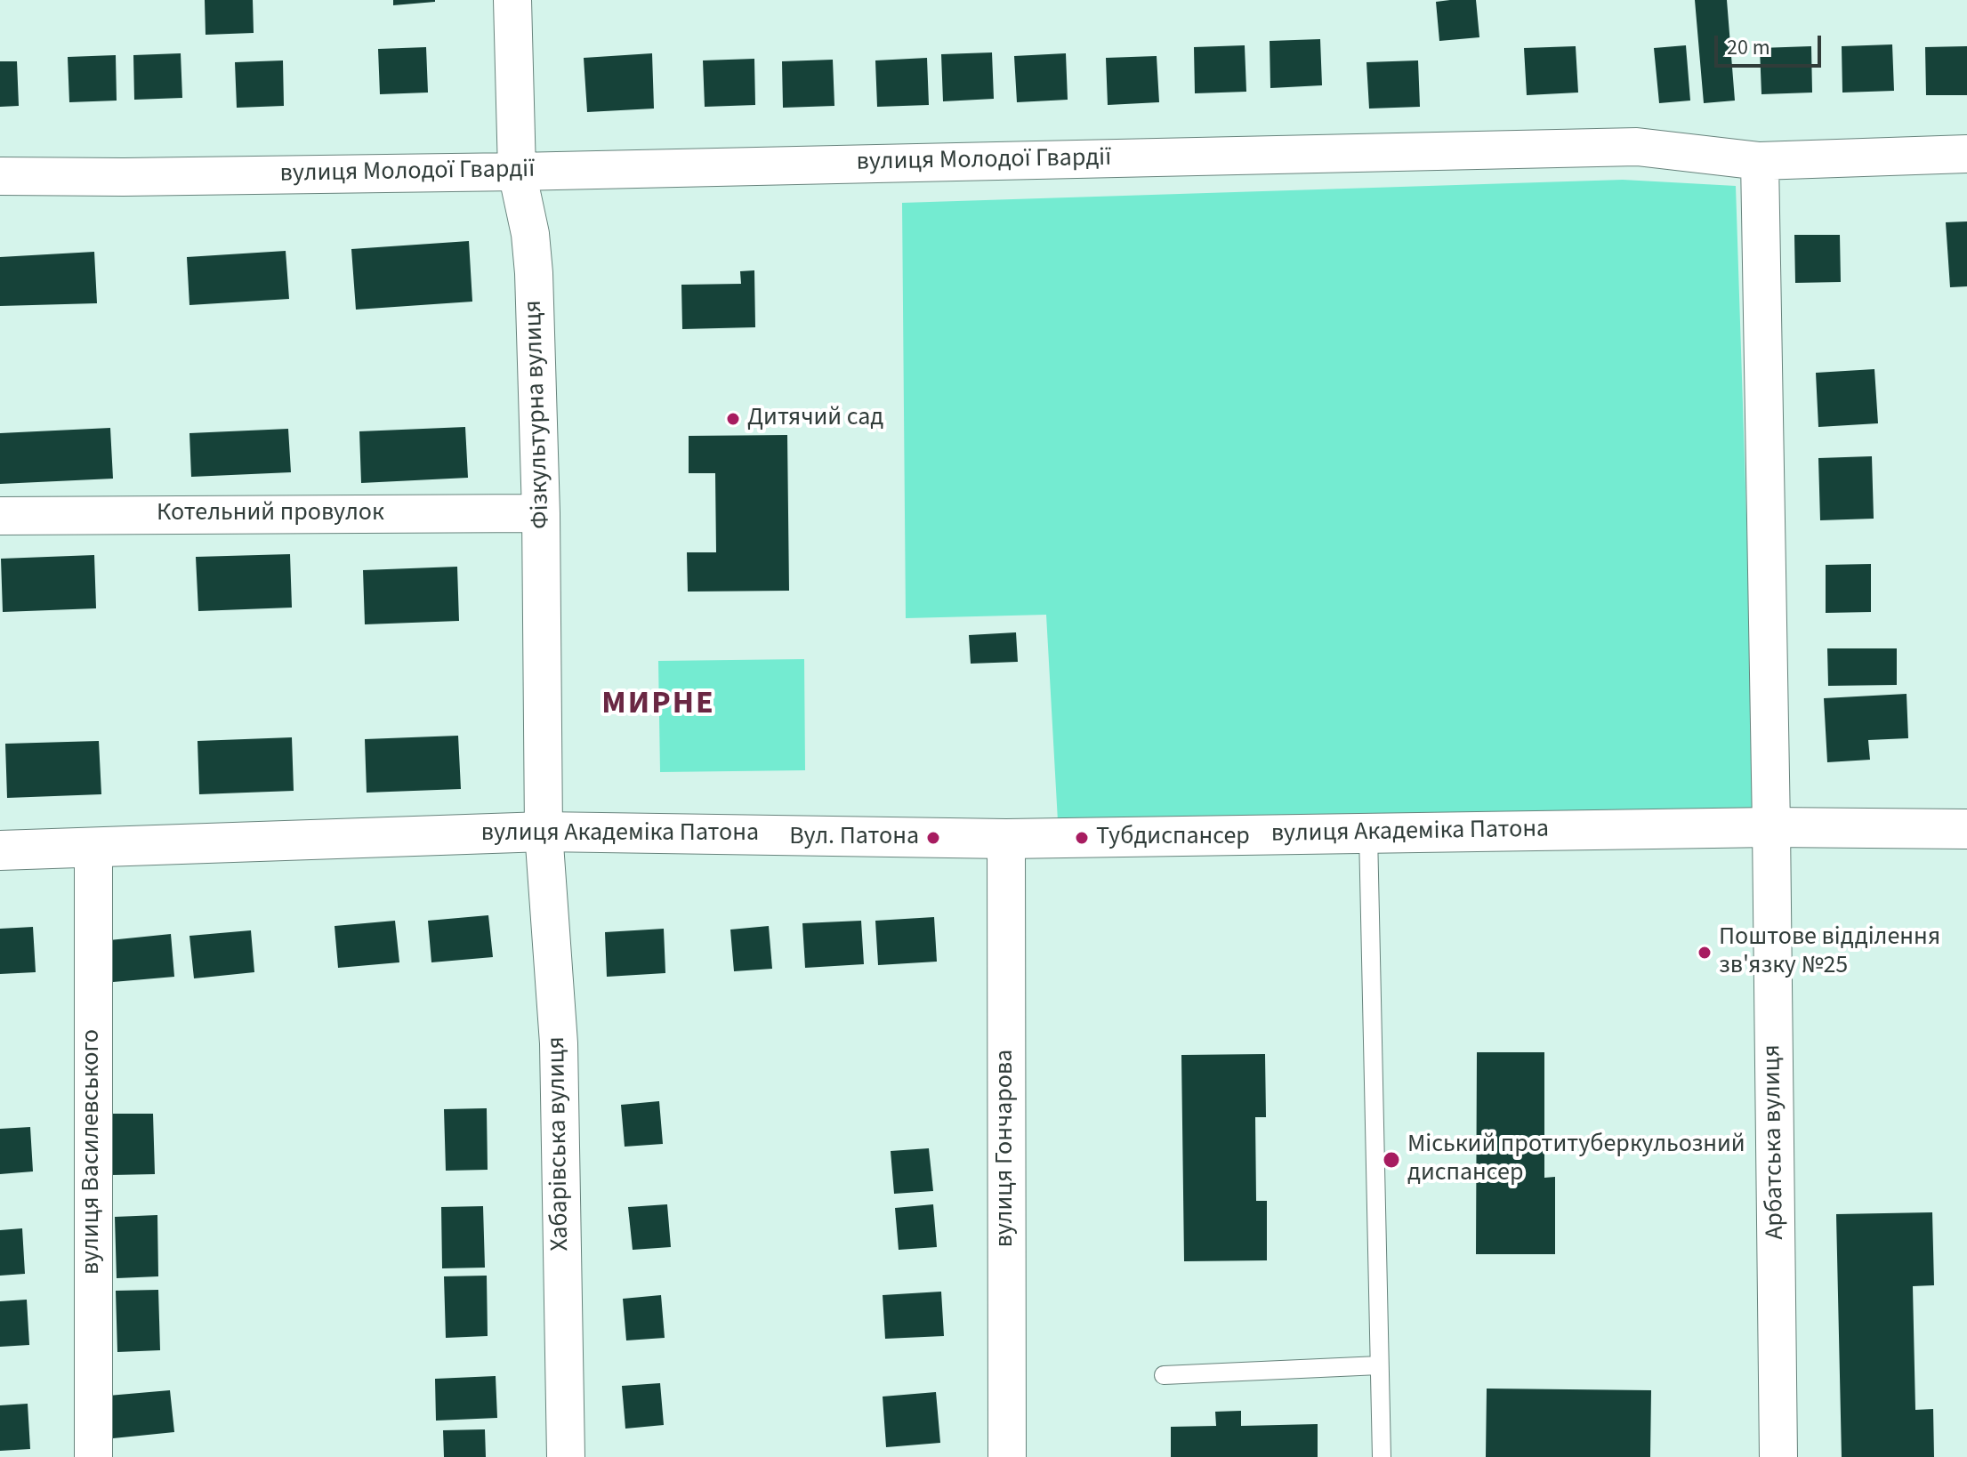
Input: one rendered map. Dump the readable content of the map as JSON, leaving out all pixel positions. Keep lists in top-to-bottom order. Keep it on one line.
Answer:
{"streets":{"street":["вулиця Молодої Гвардії","Фізкультурна вулиця","Котельний провулок","вулиця Академіка Патона","Арбатська вулиця","Хабарівська вулиця","вулиця Гончарова","вулиця Василевського"]},"crossings":[["вулиця Молодої Гвардії","Фізкультурна вулиця"],["вулиця Молодої Гвардії","Арбатська вулиця"],["Фізкультурна вулиця","Котельний провулок"],["Фізкультурна вулиця","вулиця Академіка Патона"],["Фізкультурна вулиця","Хабарівська вулиця"],["вулиця Академіка Патона","Арбатська вулиця"],["вулиця Академіка Патона","Хабарівська вулиця"],["вулиця Академіка Патона","вулиця Гончарова"],["вулиця Академіка Патона","вулиця Василевського"]],"districts":["МИРНЕ"],"places":["Дитячий сад","Вул. Патона","Тубдиспансер","Поштове відділення зв'язку №25","Міський протитуберкульозний диспансер"],"scale_bar":"20 m"}
